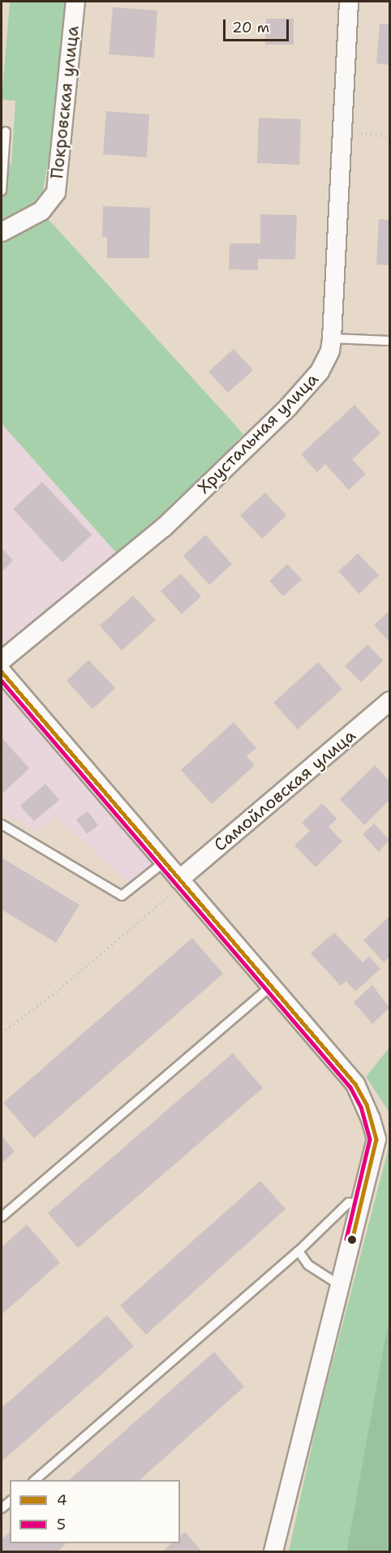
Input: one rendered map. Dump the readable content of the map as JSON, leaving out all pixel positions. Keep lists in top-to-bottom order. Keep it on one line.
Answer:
{"streets":{"street":["Покровская улица","Хрустальная улица","Самойловская улица"]},"lines":["transit line 4","transit line 5"],"legend":["4","5"],"scale_bar":"20 m"}
